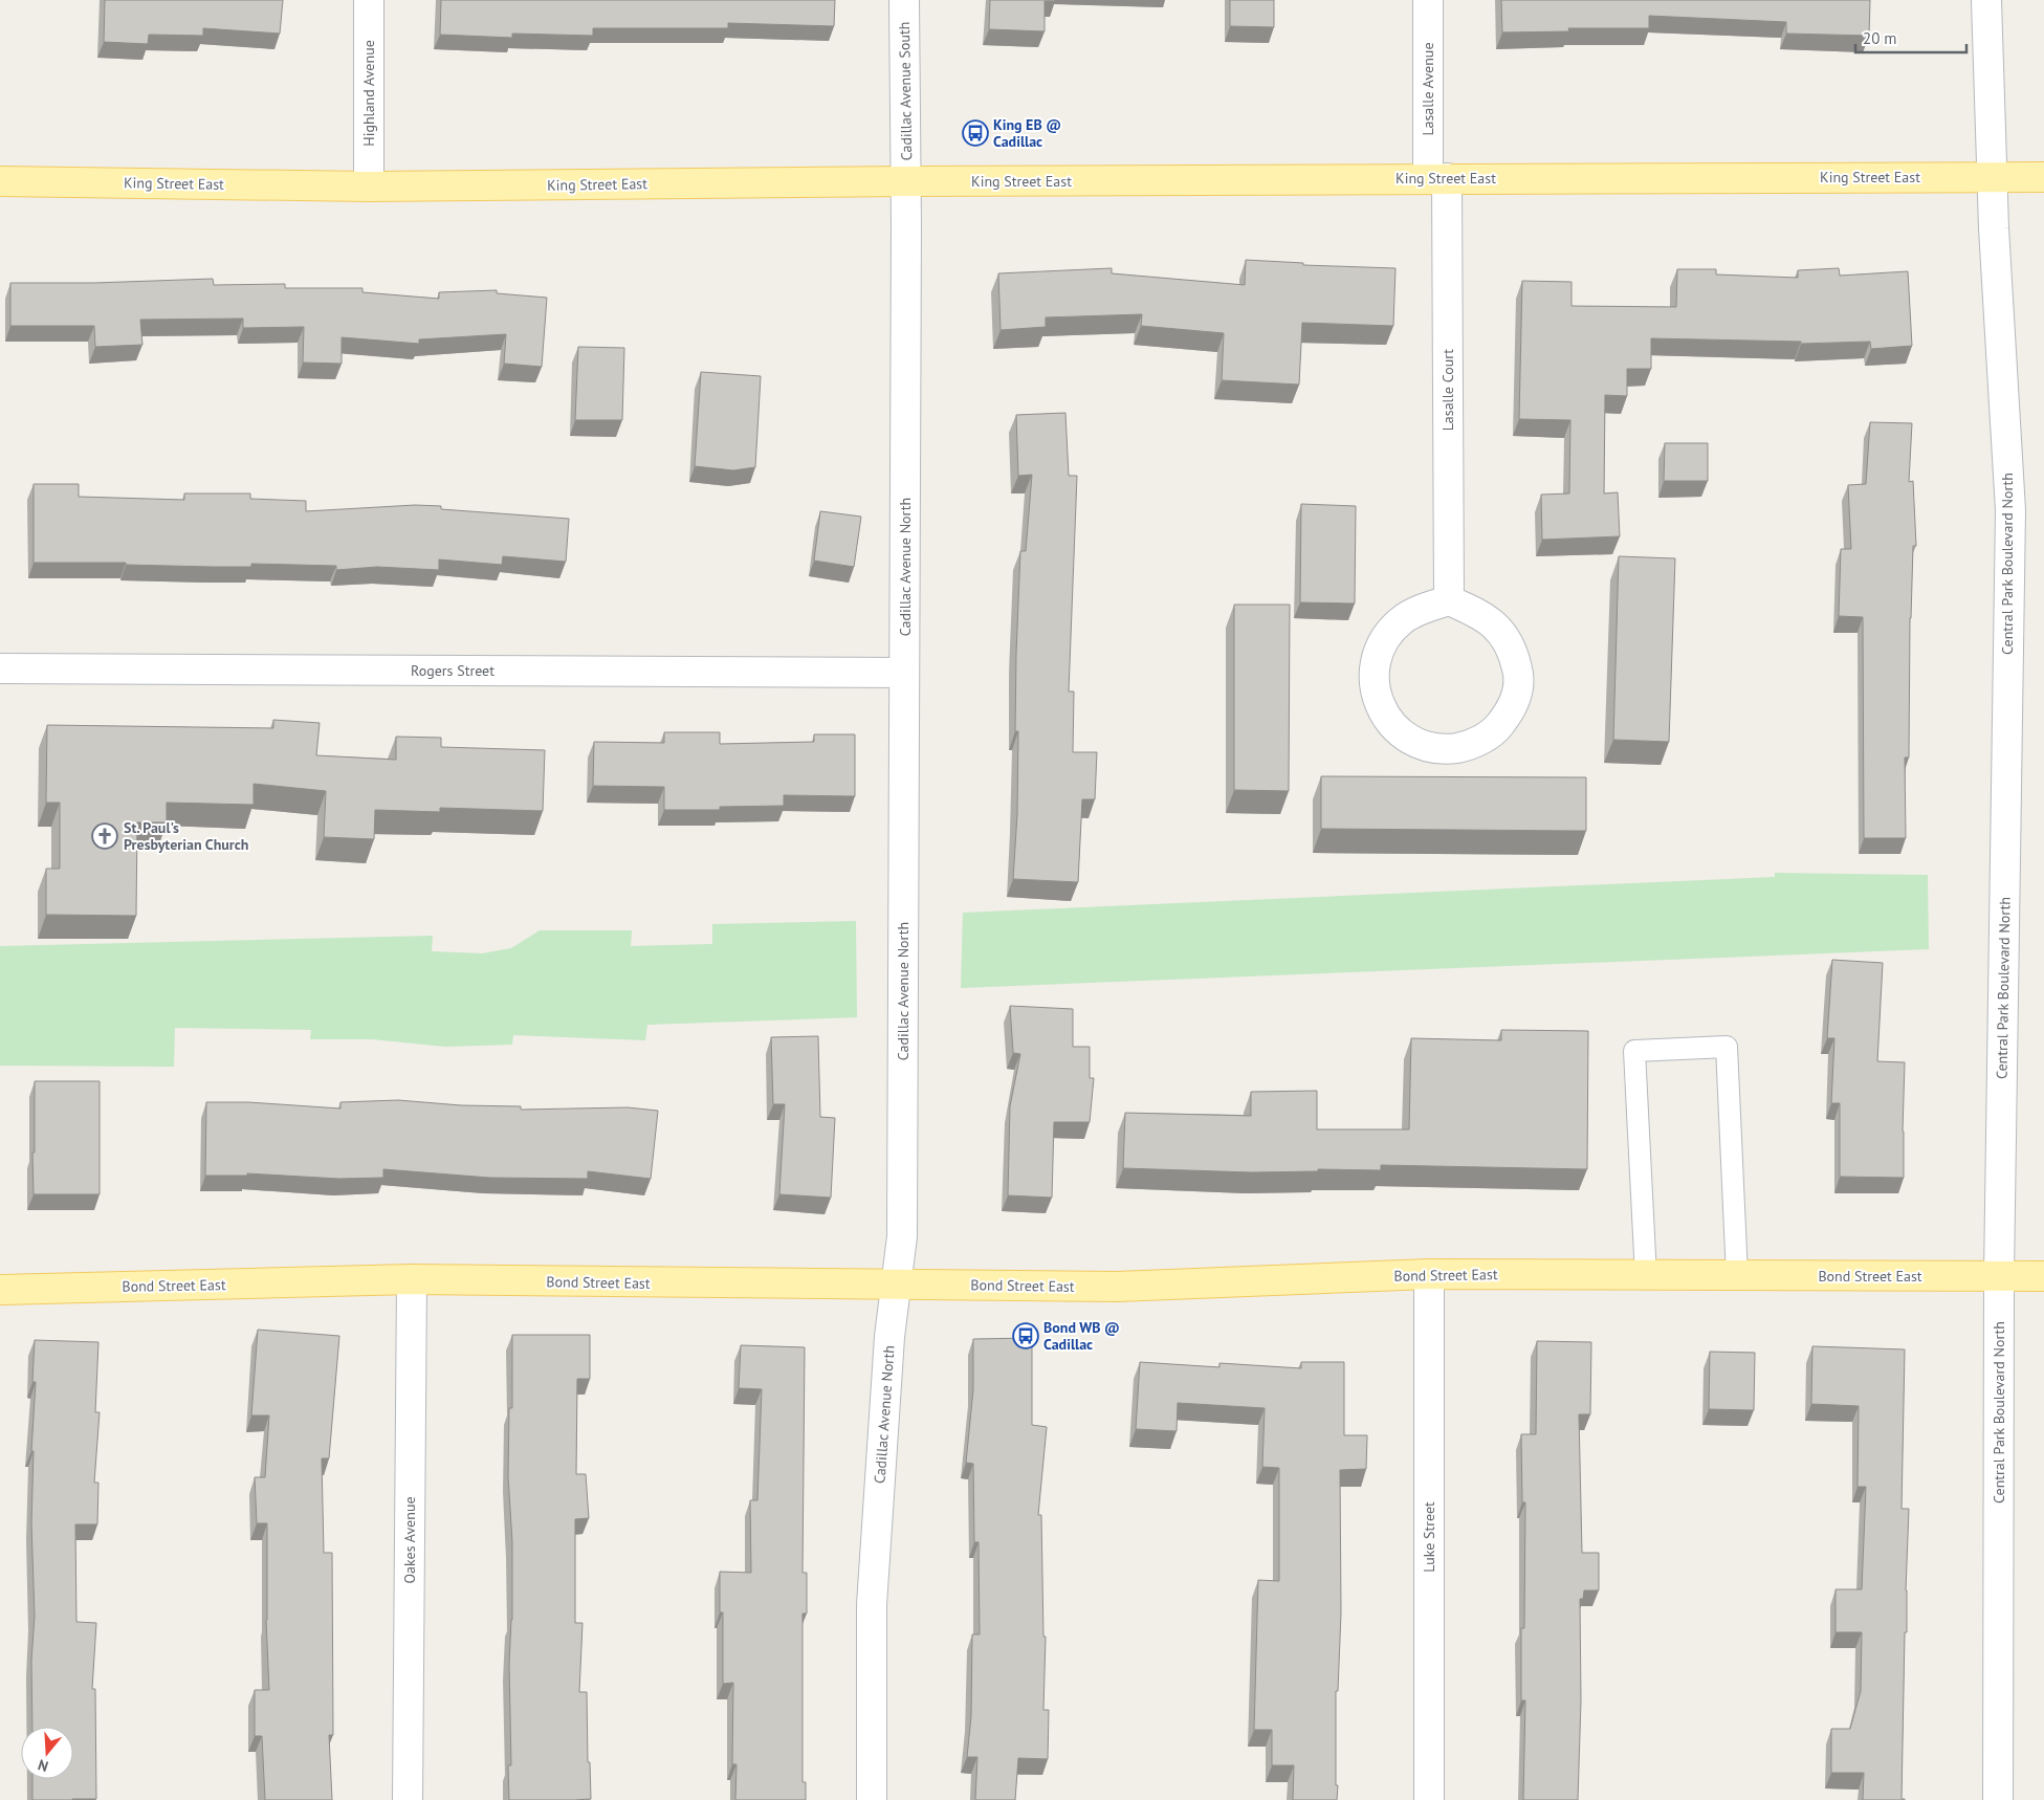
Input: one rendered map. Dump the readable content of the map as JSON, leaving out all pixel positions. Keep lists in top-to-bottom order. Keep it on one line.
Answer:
{"streets":{"main road":["King Street East","Bond Street East"],"street":["Lasalle Avenue","Cadillac Avenue South","Highland Avenue","Lasalle Court","Central Park Boulevard North","Cadillac Avenue North","Rogers Street","Luke Street","Oakes Avenue"]},"crossings":[["Lasalle Avenue","King Street East"],["Lasalle Avenue","Lasalle Court"],["Cadillac Avenue South","King Street East"],["Cadillac Avenue South","Cadillac Avenue North"],["Highland Avenue","King Street East"],["King Street East","Lasalle Court"],["King Street East","Central Park Boulevard North"],["King Street East","Cadillac Avenue North"],["Central Park Boulevard North","Bond Street East"],["Cadillac Avenue North","Rogers Street"],["Cadillac Avenue North","Bond Street East"],["Bond Street East","Luke Street"],["Bond Street East","Oakes Avenue"]],"places":{"bus stop":["King EB @ Cadillac","Bond WB @ Cadillac"],"church":["St. Paul's Presbyterian Church"]},"scale_bar":"20 m","north":"bottom"}
